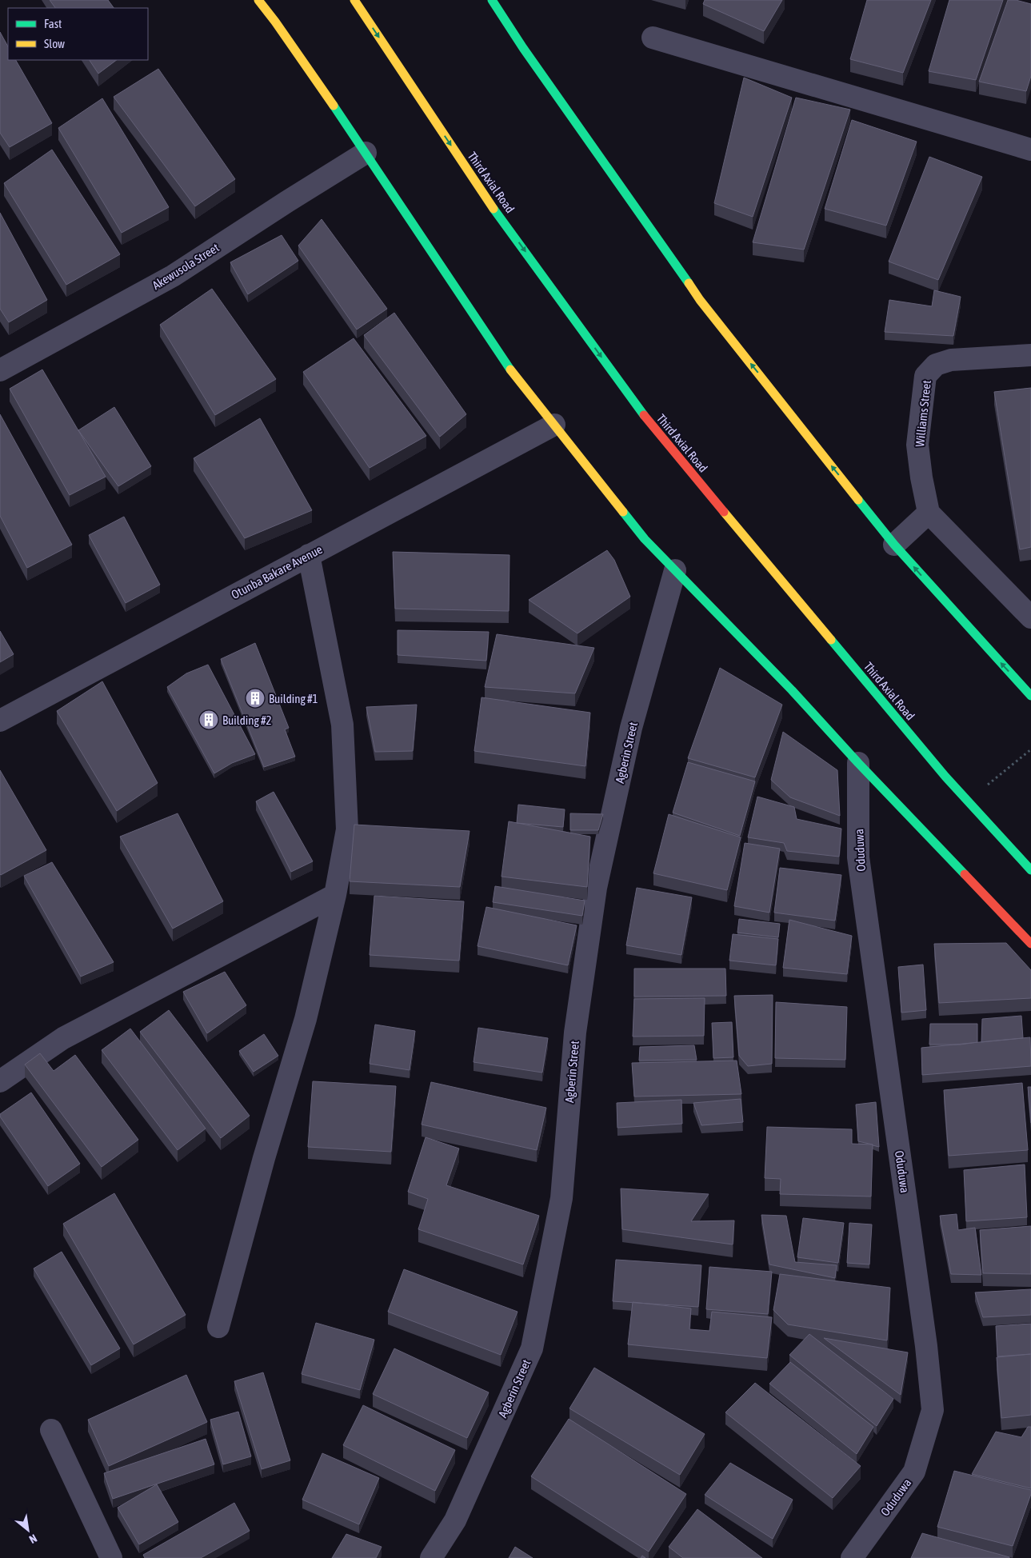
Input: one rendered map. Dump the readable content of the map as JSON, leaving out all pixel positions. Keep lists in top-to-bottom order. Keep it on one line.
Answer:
{"streets":{"main road":["Third Axial Road"],"street":["Akewusola Street","Williams Street","Otunba Bakare Avenue","Agberin Street","Oduduwa"]},"places":{"building":["Building #1","Building #2"]},"legend":["Fast","Slow"],"north":"bottom right"}
